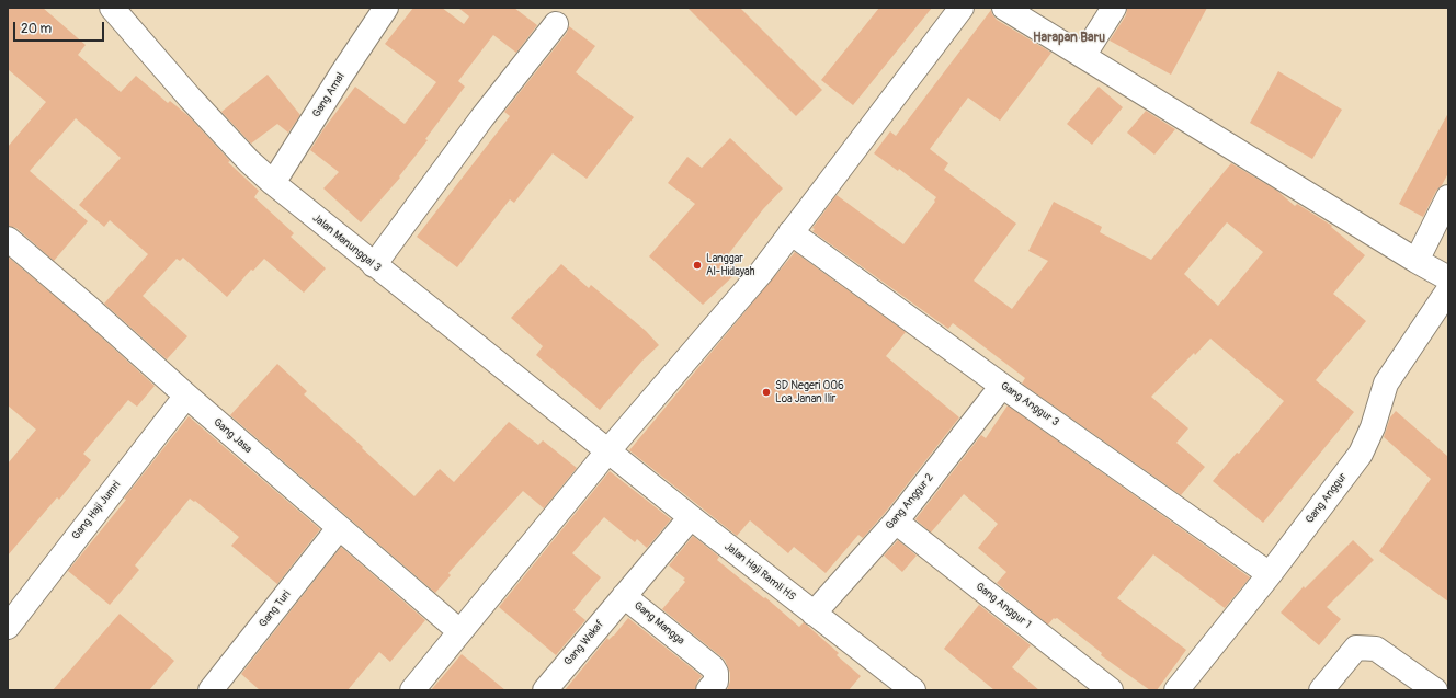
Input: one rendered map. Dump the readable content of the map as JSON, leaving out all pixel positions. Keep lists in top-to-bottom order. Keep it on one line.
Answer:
{"streets":{"street":["Gang Amal","Jalan Manunggal 3","Gang Anggur 3","Gang Jasa","Gang Anggur","Gang Anggur 2","Gang Haji Jumri","Jalan Haji Ramli HS","Gang Anggur 1","Gang Turi","Gang Mangga","Gang Wakaf"]},"crossings":[["Gang Amal","Jalan Manunggal 3"],["Jalan Manunggal 3","Jalan Haji Ramli HS"],["Gang Anggur 3","Gang Anggur"],["Gang Anggur 3","Gang Anggur 2"],["Gang Jasa","Gang Haji Jumri"],["Gang Jasa","Gang Turi"],["Gang Anggur 2","Jalan Haji Ramli HS"],["Gang Anggur 2","Gang Anggur 1"],["Jalan Haji Ramli HS","Gang Mangga"],["Gang Mangga","Gang Wakaf"]],"districts":["Harapan Baru"],"places":["Langgar Al-Hidayah","SD Negeri 006 Loa Janan Ilir"],"scale_bar":"20 m"}
